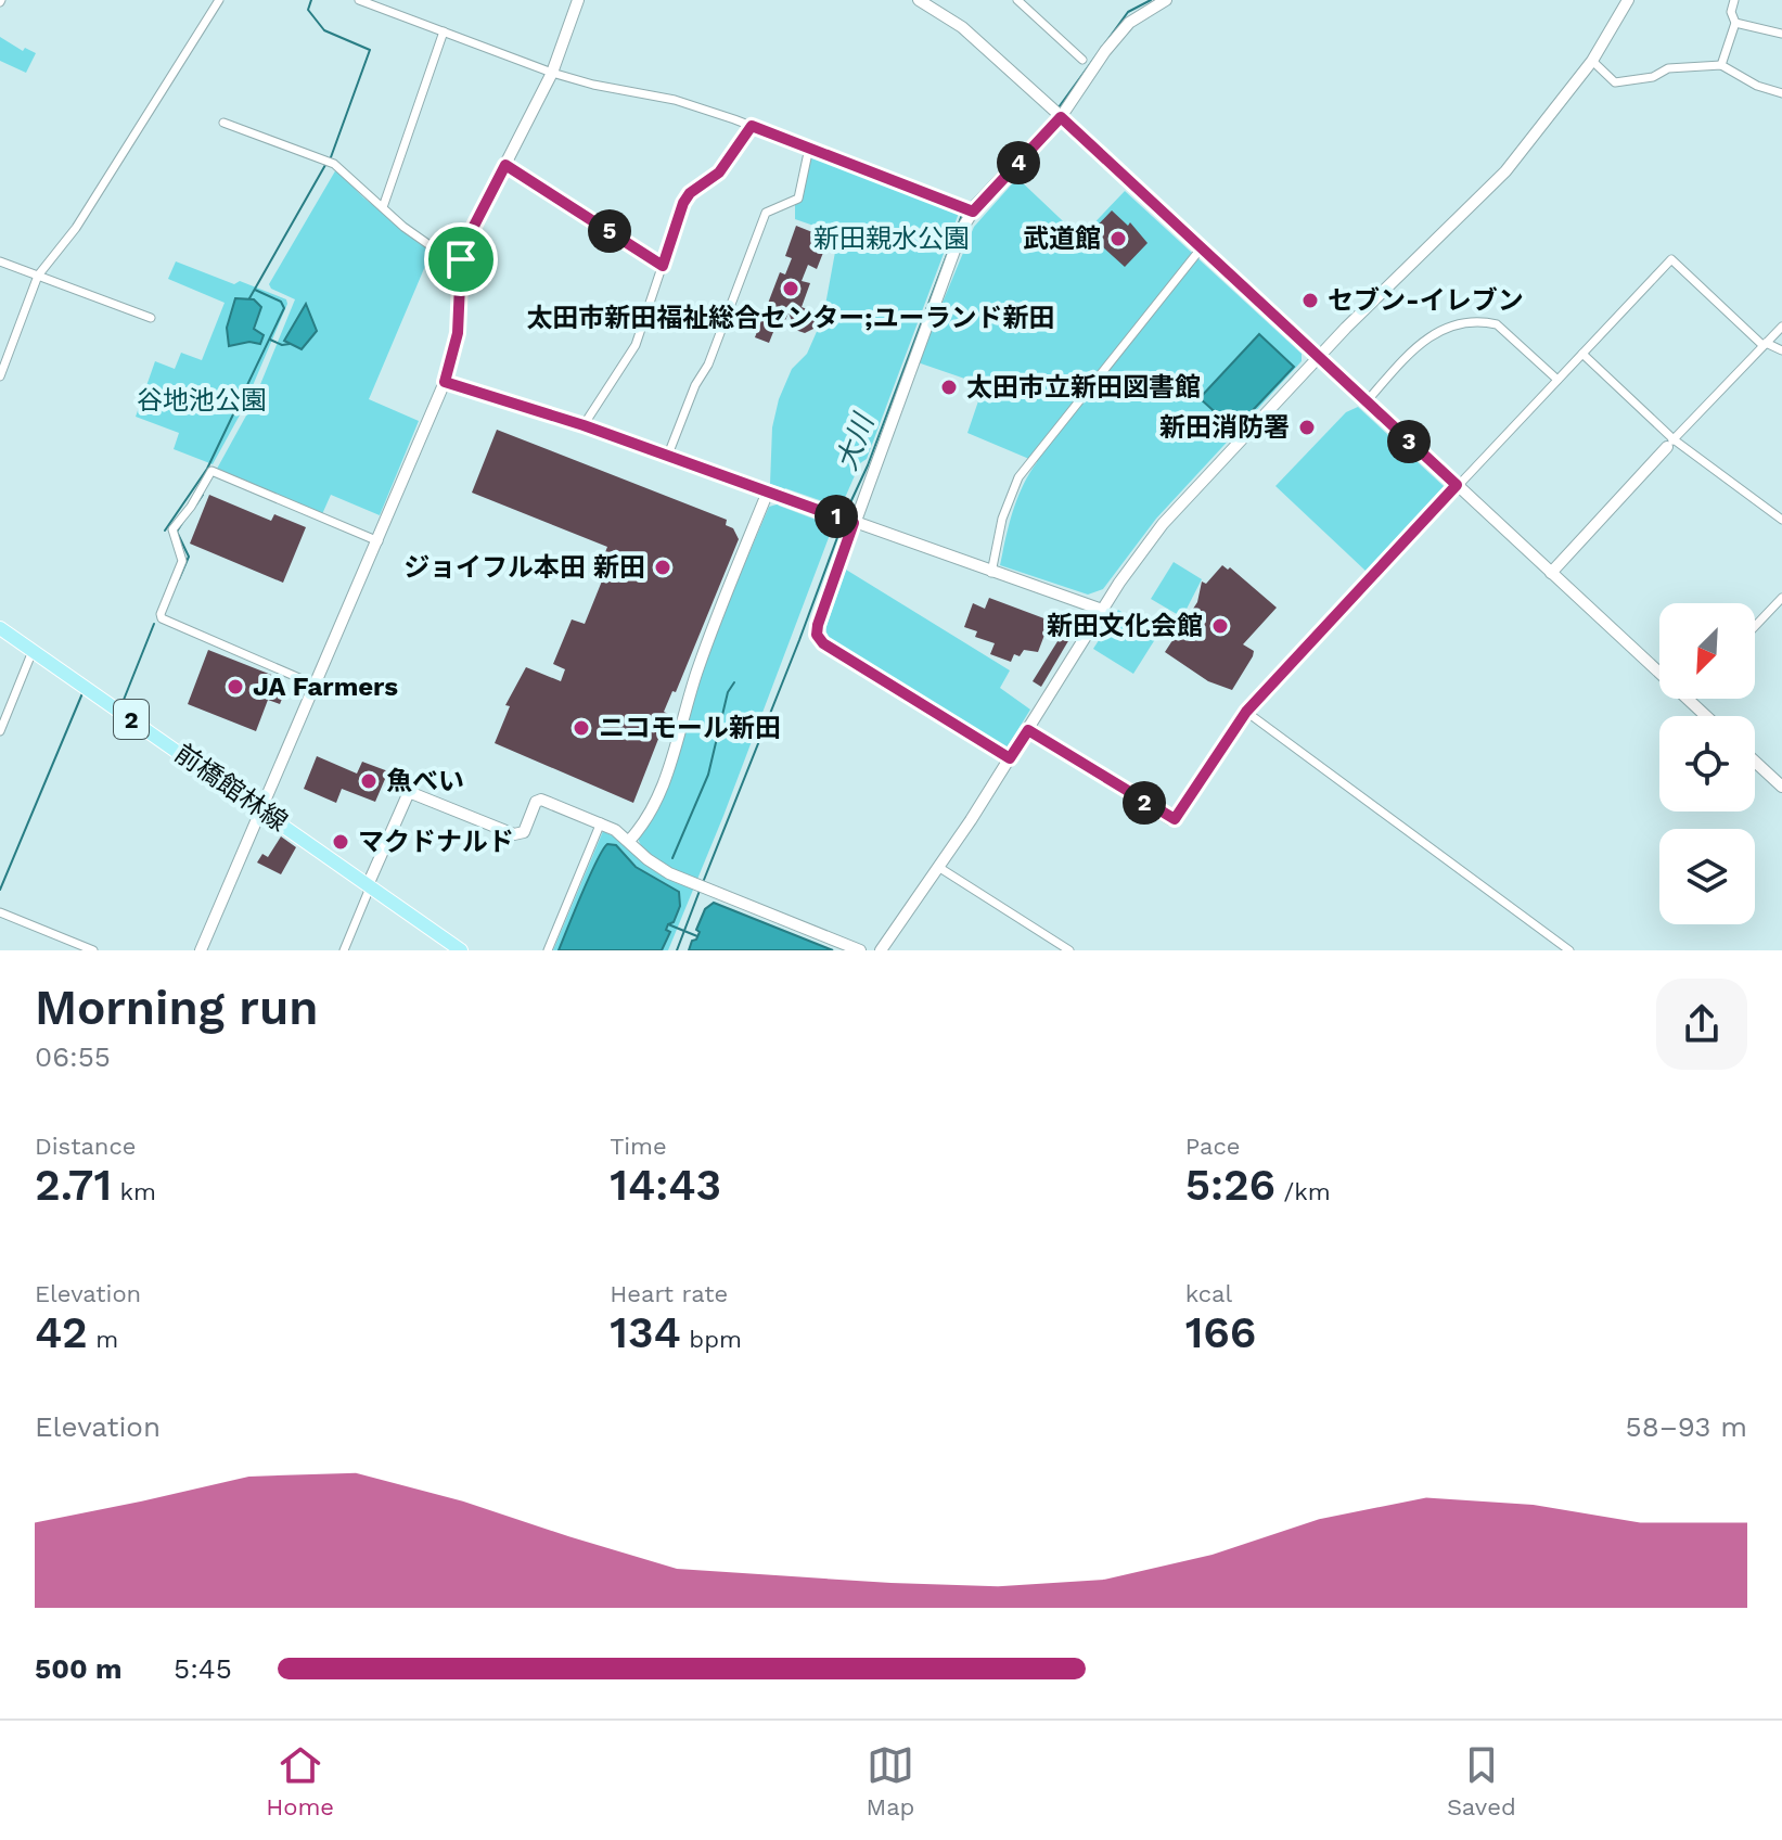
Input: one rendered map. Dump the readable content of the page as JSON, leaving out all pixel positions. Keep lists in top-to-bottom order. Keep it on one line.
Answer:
{"streets":{"main road":["2","前橋館林線"]},"water":["大川"],"parks":["新田親水公園","谷地池公園"],"places":["武道館","太田市新田福祉総合センター;ユーランド新田","セブン-イレブン","太田市立新田図書館","新田消防署","ジョイフル本田 新田","新田文化会館","JA Farmers","ニコモール新田","魚べい","マクドナルド"],"north":"bottom left","page":{"pins":["4","5","3","1","2"],"heading":["Morning run","06:55"],"stats":[["Distance","2.71 km"],["Time","14:43"],["Pace","5:26 /km"],["Elevation","42 m"],["Heart rate","134 bpm"],["kcal","166"]],"chart":["Elevation","58–93 m"],"list":[{"name":"500 m","note":"5:45"}],"tabs":["Home","Map","Saved"]}}
